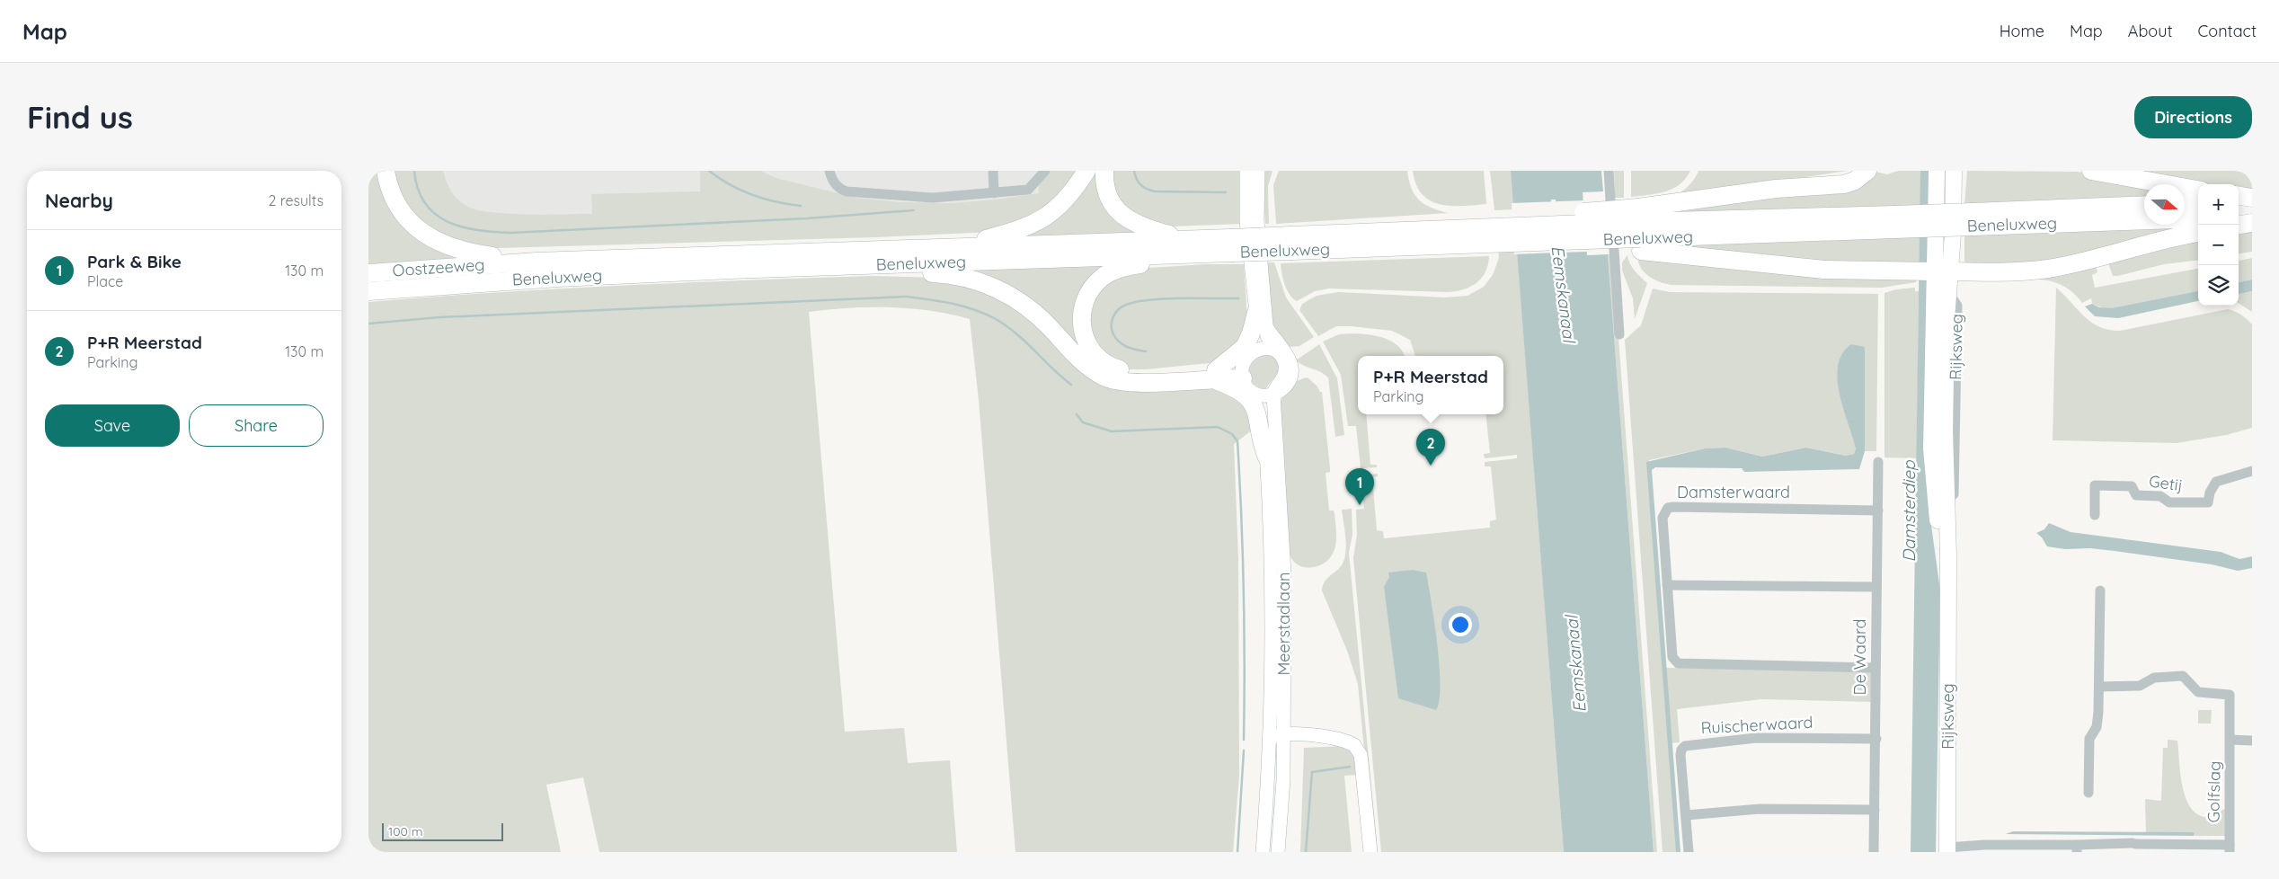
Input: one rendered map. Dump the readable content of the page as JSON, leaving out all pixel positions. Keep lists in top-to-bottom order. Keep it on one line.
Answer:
{"streets":{"highway":["Beneluxweg","Oostzeeweg"],"main road":["Rijksweg","Meerstadlaan"],"street":["Getij","Damsterwaard","De Waard","Ruischerwaard","Golfslag"]},"crossings":[["Beneluxweg","Oostzeeweg"],["Rijksweg","Golfslag"],["Damsterwaard","De Waard"],["De Waard","Ruischerwaard"]],"water":["Eemskanaal","Damsterdiep"],"scale_bar":"100 m","north":"right","page":{"header":"Map","nav":["Home","Map","About","Contact"],"buttons":["Directions",["Save","Share"]],"title":"Find us","heading":["Nearby","2 results"],"map_buttons":["+","−"],"list":[{"mark":"1","name":"Park & Bike","note":"Place","value":"130 m"},{"mark":"2","name":"P+R Meerstad","note":"Parking","value":"130 m"}],"popup":["P+R Meerstad","Parking"],"pins":["2","1"],"scale":"100 m"}}
